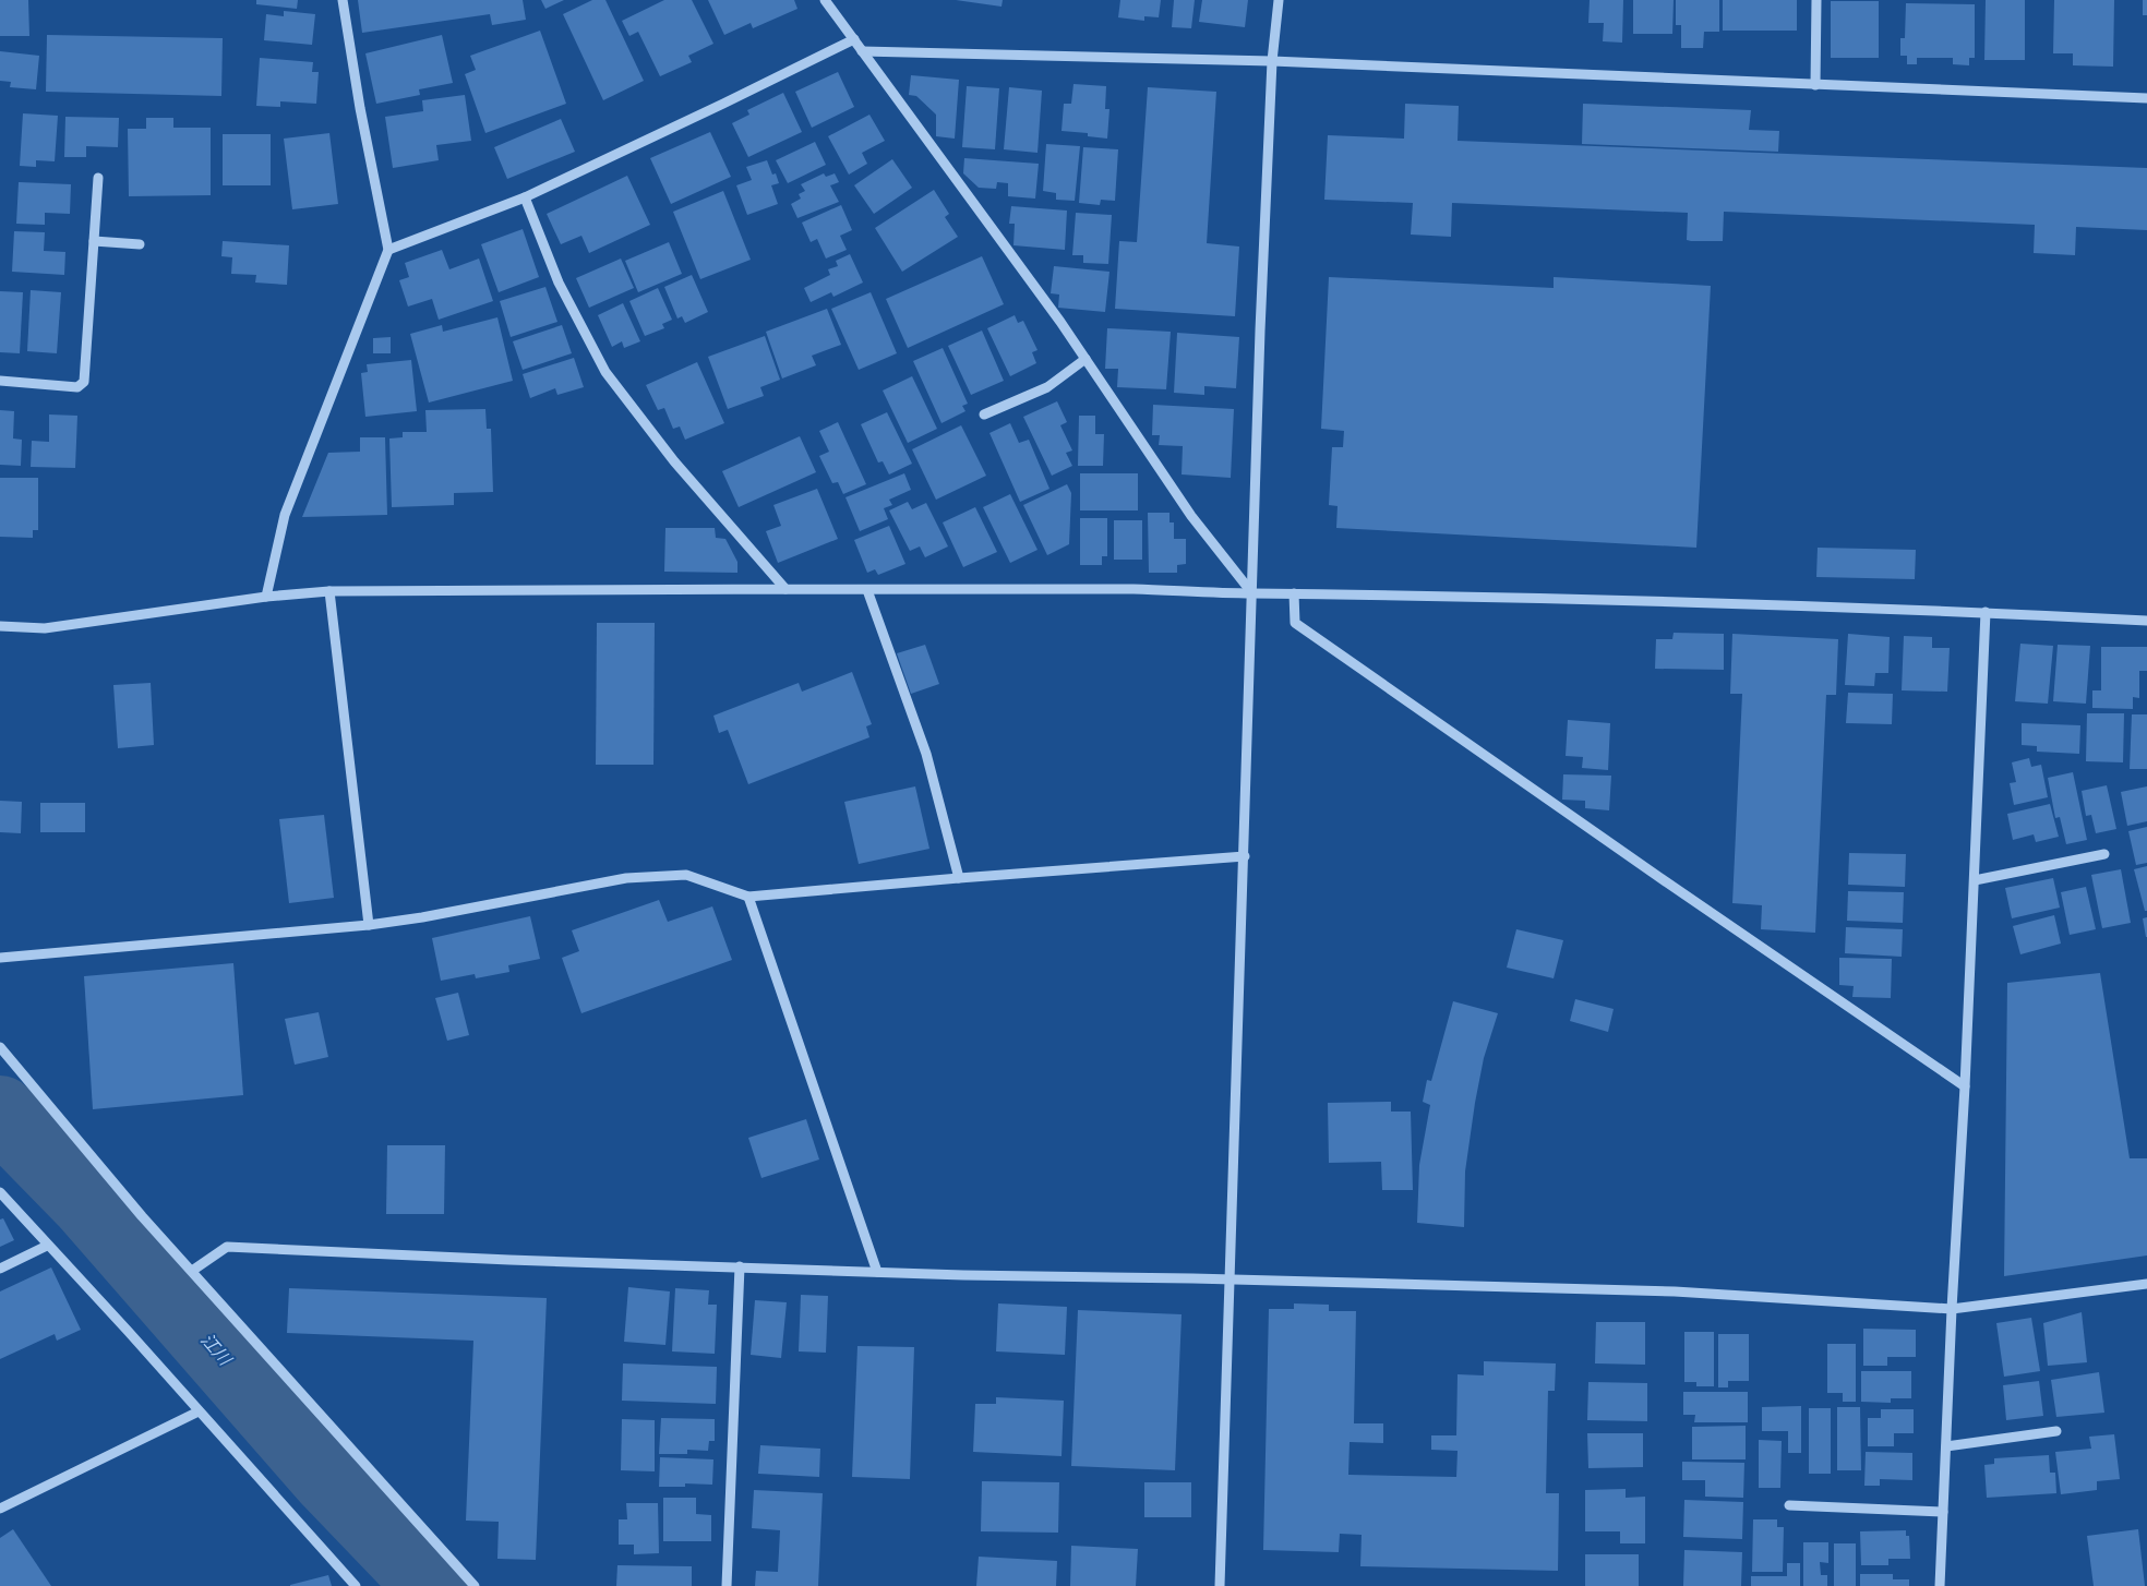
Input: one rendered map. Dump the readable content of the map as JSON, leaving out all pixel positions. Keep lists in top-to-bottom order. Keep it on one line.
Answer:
{"water":["江川"]}
